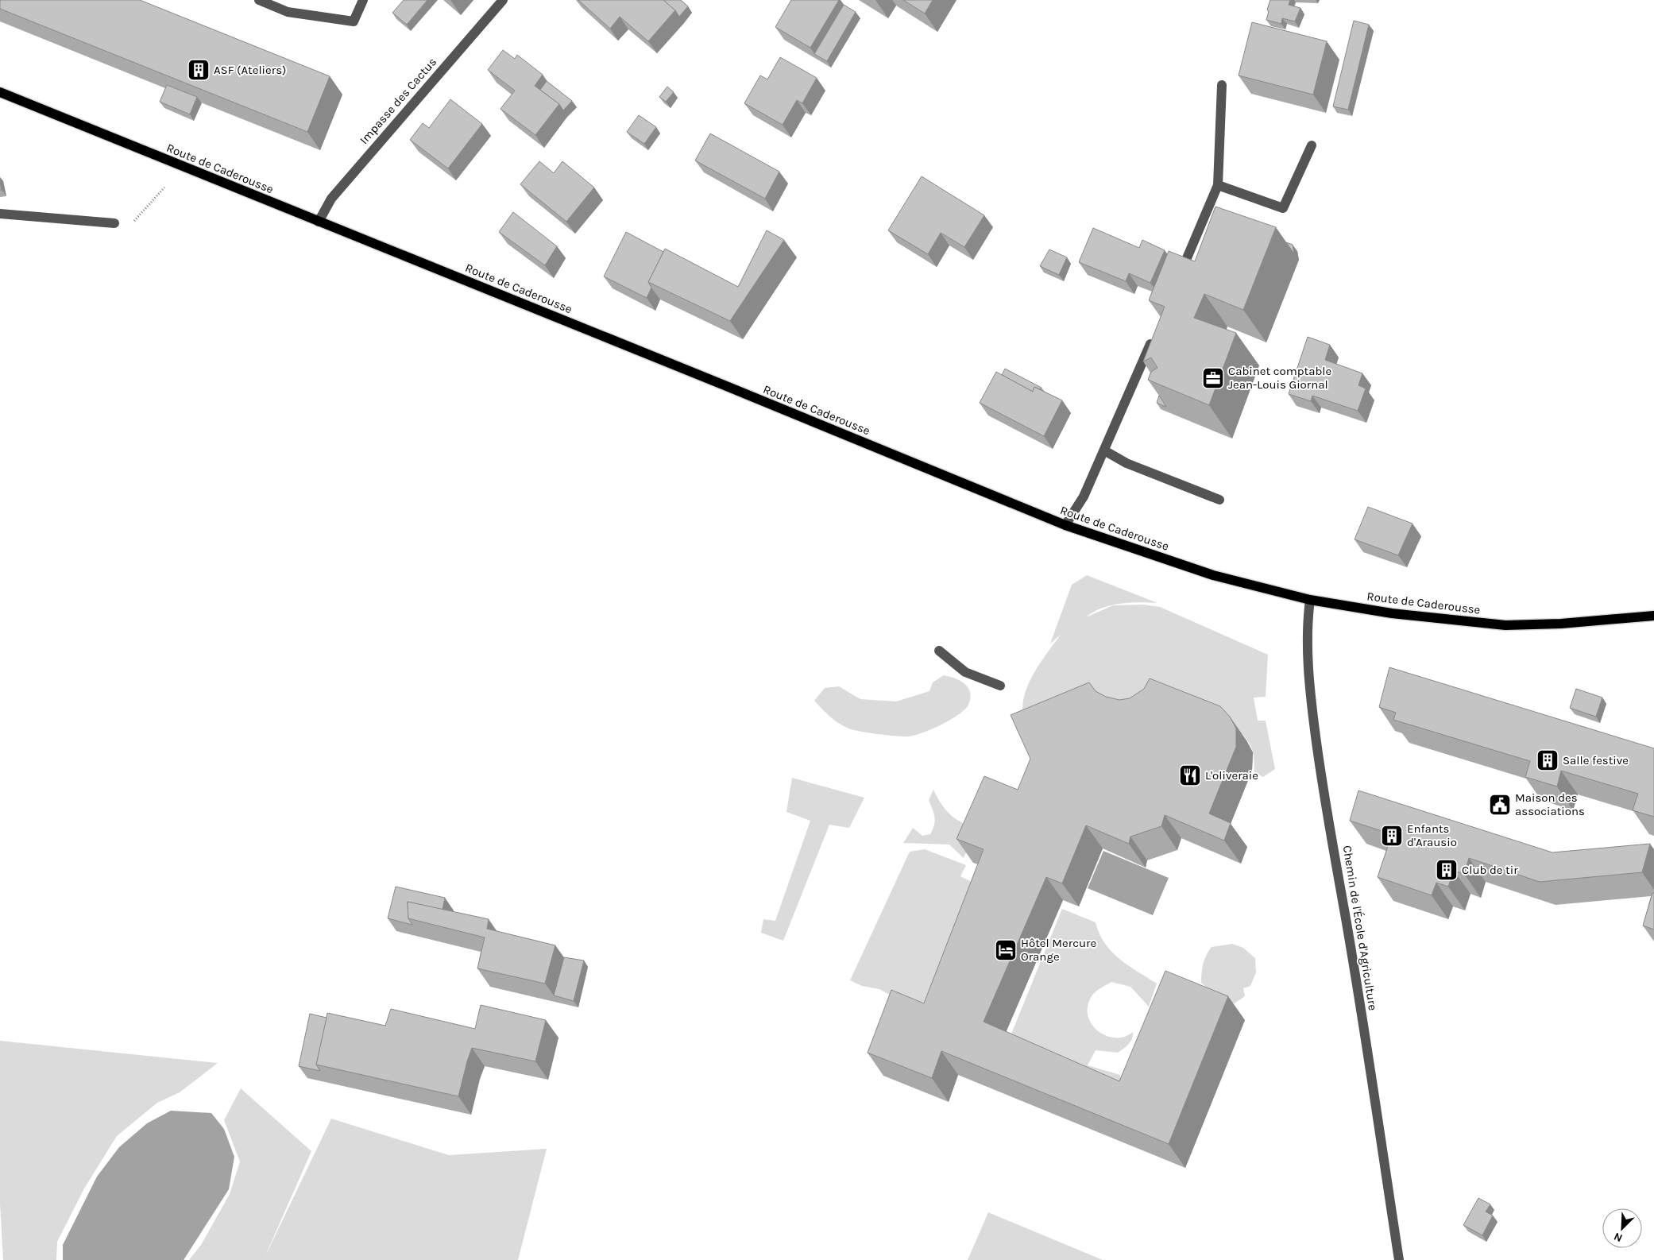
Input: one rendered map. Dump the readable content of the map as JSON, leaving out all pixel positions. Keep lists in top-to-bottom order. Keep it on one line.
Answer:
{"streets":{"main road":["Route de Caderousse"],"street":["Impasse des Cactus","Chemin de l'École d'Agriculture"]},"crossings":[["Impasse des Cactus","Route de Caderousse"],["Route de Caderousse","Chemin de l'École d'Agriculture"]],"places":{"building":["ASF (Ateliers)","Salle festive","Enfants d'Arausio","Club de tir"],"office":["Cabinet comptable Jean-Louis Giornal"],"restaurant":["L'oliveraie"],"public building":["Maison des associations"],"hotel":["Hôtel Mercure Orange"]},"north":"bottom left"}
